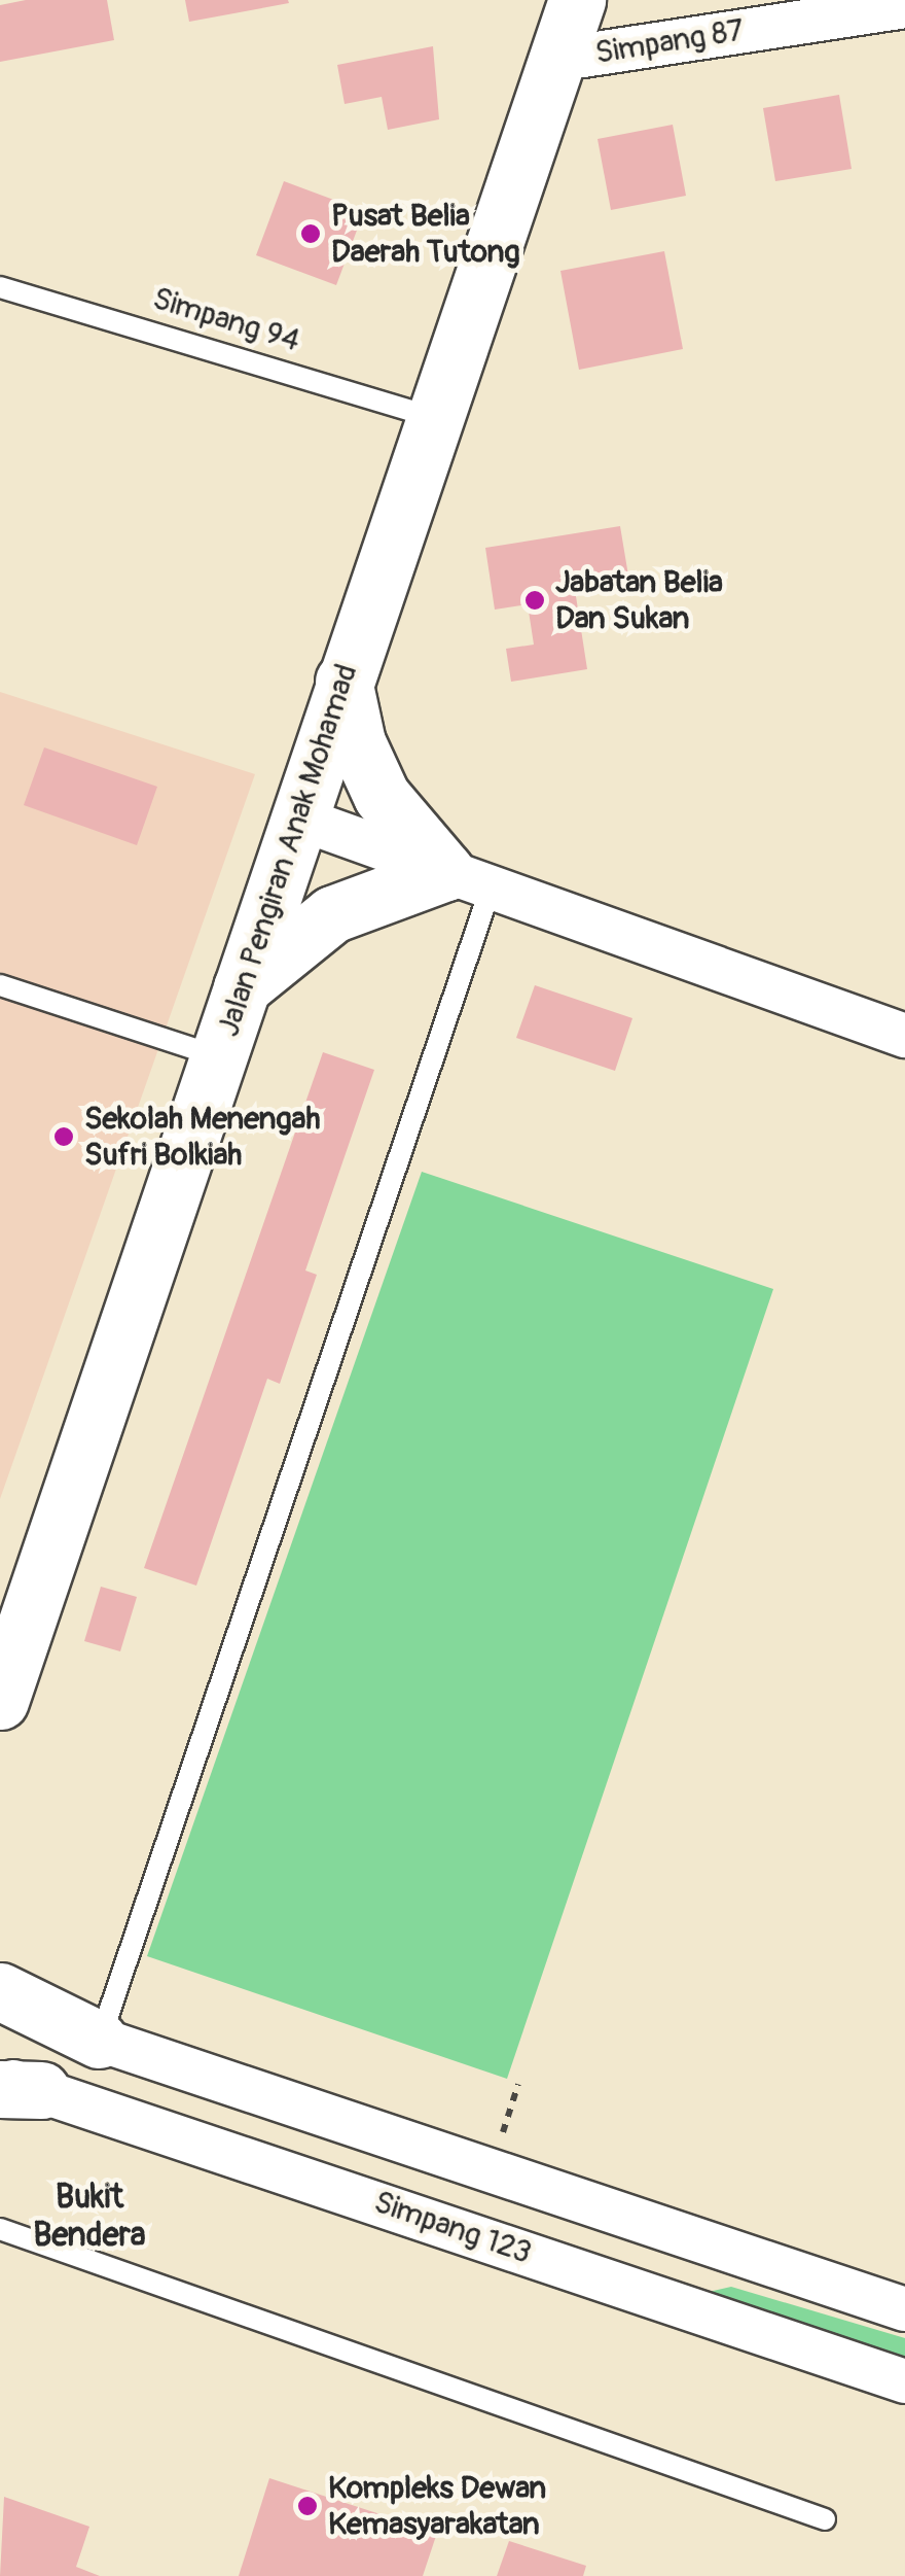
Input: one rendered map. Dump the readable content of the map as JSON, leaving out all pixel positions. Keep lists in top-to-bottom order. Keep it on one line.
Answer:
{"streets":{"street":["Simpang 87","Jalan Pengiran Anak Mohamad","Simpang 123"],"lane":["Simpang 94"]},"crossings":[["Simpang 87","Jalan Pengiran Anak Mohamad"],["Simpang 94","Jalan Pengiran Anak Mohamad"]],"districts":["Bukit Bendera"],"places":["Pusat Belia Daerah Tutong","Jabatan Belia Dan Sukan","Sekolah Menengah Sufri Bolkiah","Kompleks Dewan Kemasyarakatan"]}
